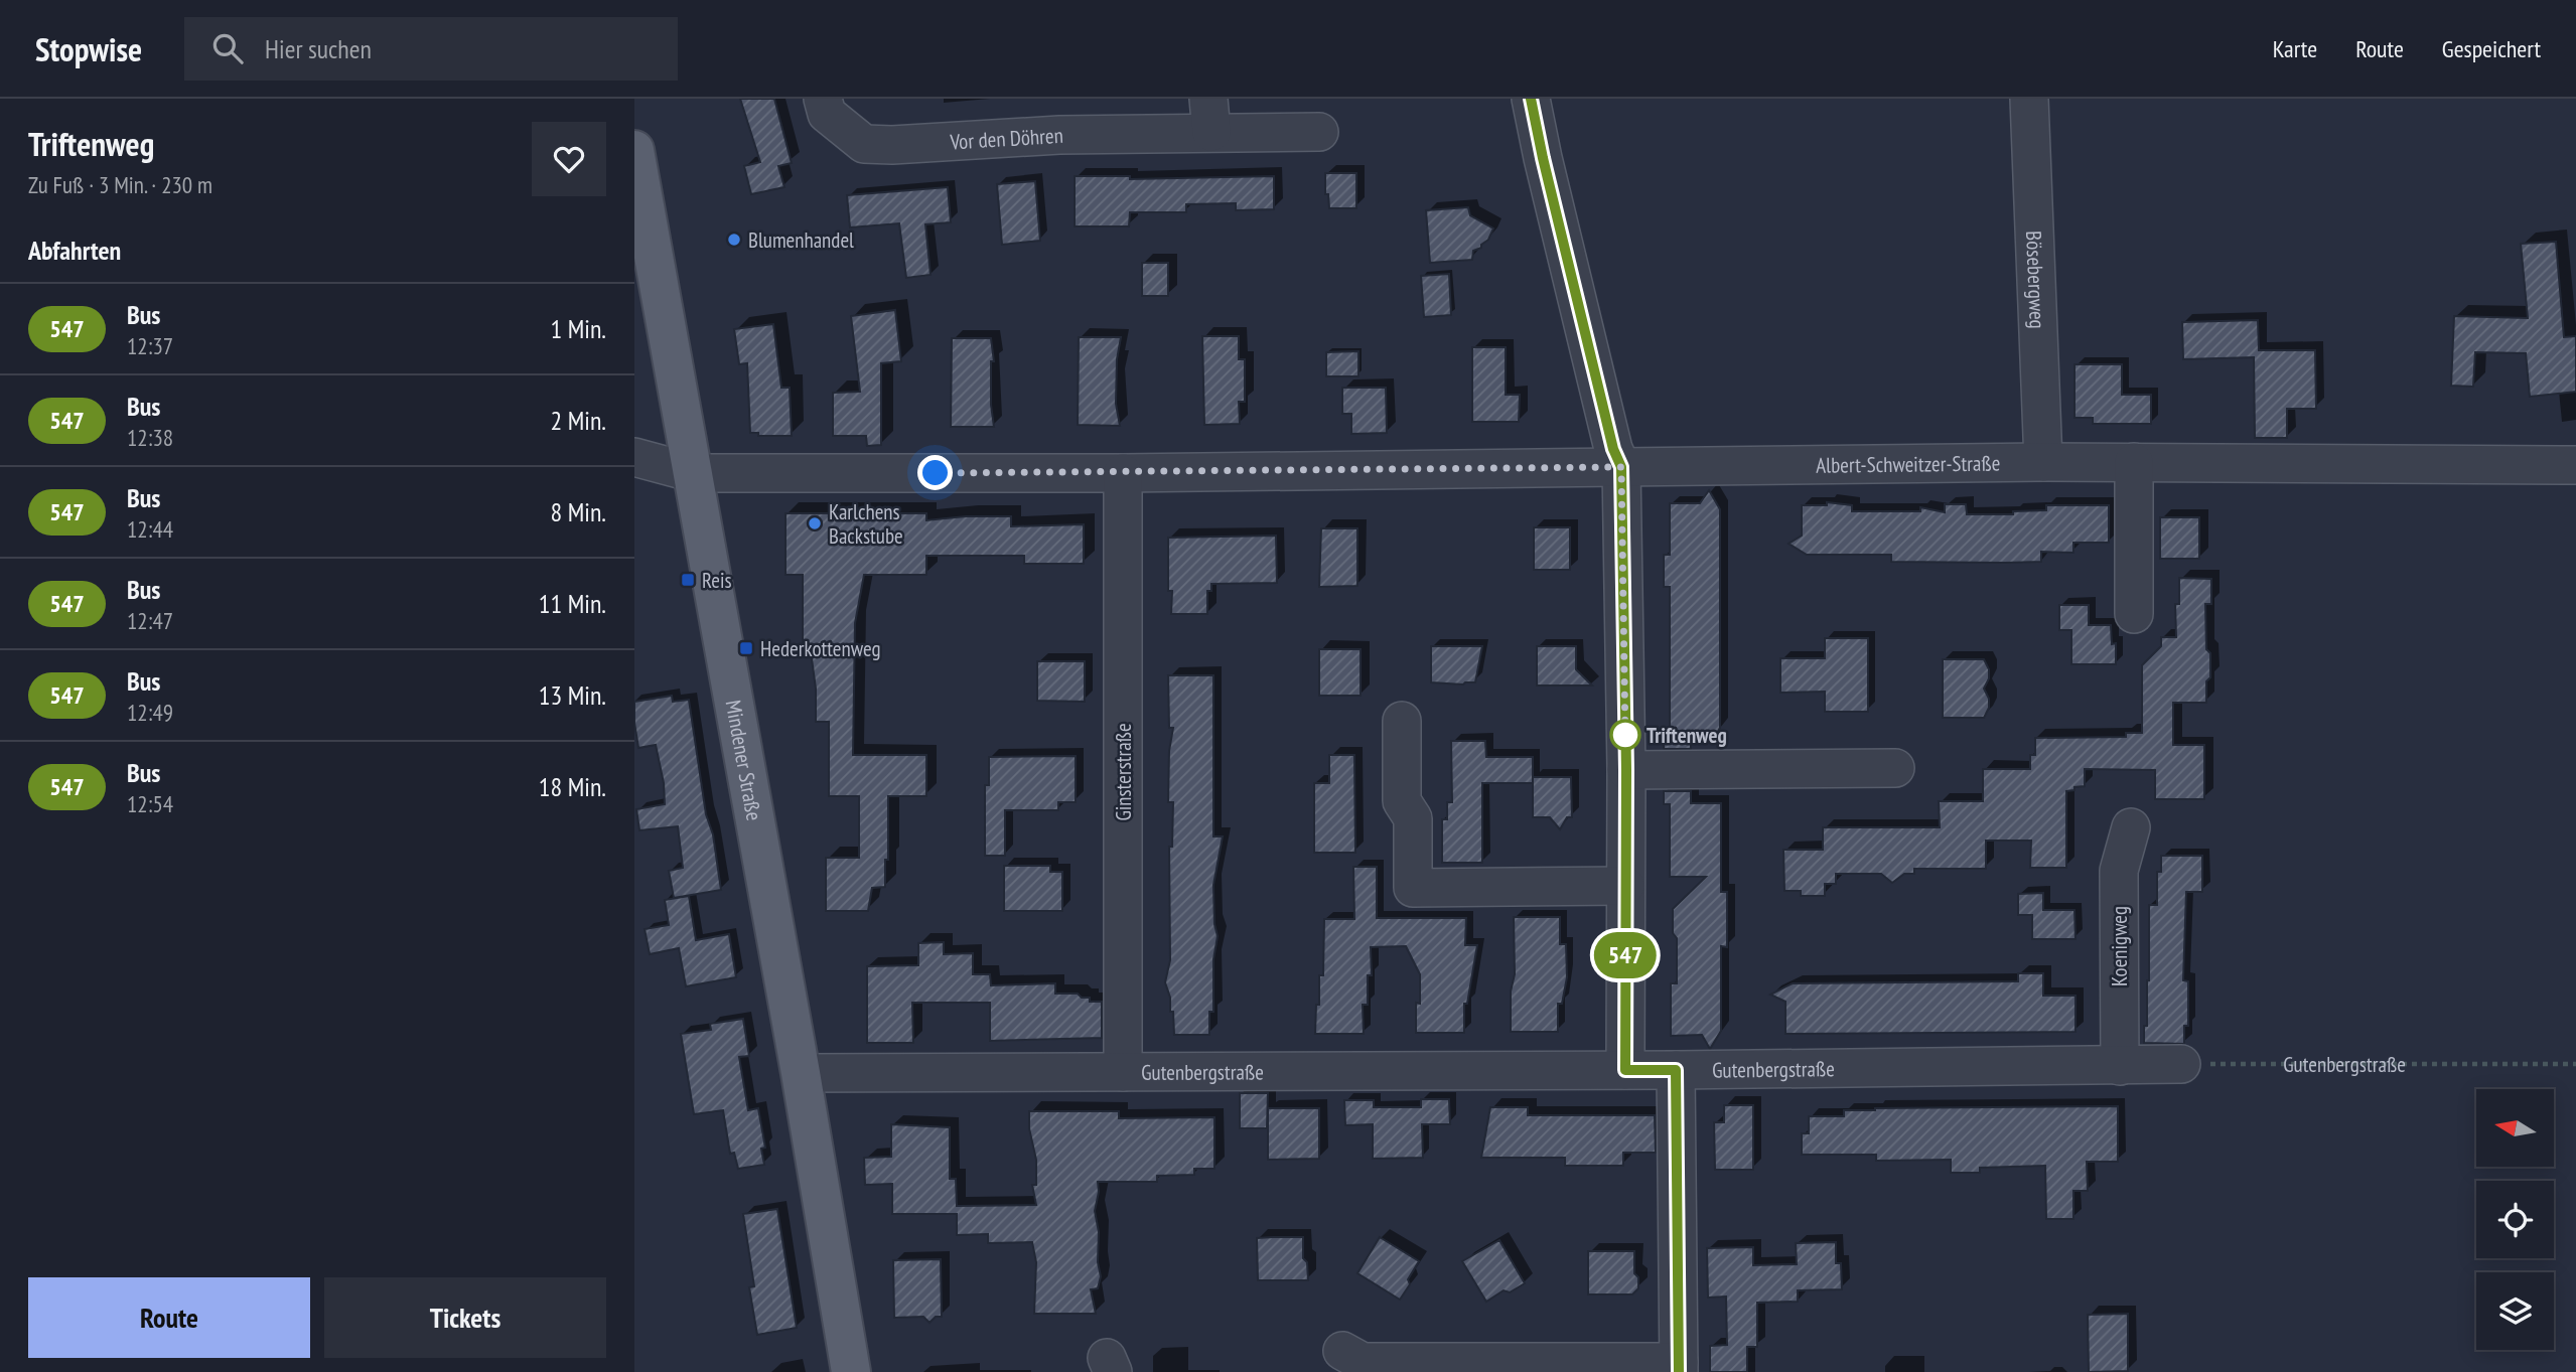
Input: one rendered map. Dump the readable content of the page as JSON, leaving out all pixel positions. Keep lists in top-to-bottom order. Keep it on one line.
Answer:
{"streets":{"main road":["Mindener Straße"],"street":["Vor den Döhren","Bösebergweg","Albert-Schweitzer-Straße","Ginsterstraße","Koenigweg","Gutenbergstraße"]},"crossings":[["Bösebergweg","Albert-Schweitzer-Straße"],["Mindener Straße","Gutenbergstraße"],["Ginsterstraße","Gutenbergstraße"],["Koenigweg","Gutenbergstraße"]],"places":{"other":["Blumenhandel","Karlchens Backstube","Triftenweg"],"transit":["Reis","Hederkottenweg"]},"lines":["bus line 547"],"north":"left","page":{"header":"Stopwise","search":"Hier suchen","nav":["Karte","Route","Gespeichert"],"heading":[["Triftenweg","Zu Fuß · 3 Min. · 230 m"],"Abfahrten"],"on_map":"547","list":[{"mark":"547","name":"Bus","note":"12:37","value":"1 Min."},{"mark":"547","name":"Bus","note":"12:38","value":"2 Min."},{"mark":"547","name":"Bus","note":"12:44","value":"8 Min."},{"mark":"547","name":"Bus","note":"12:47","value":"11 Min."},{"mark":"547","name":"Bus","note":"12:49","value":"13 Min."},{"mark":"547","name":"Bus","note":"12:54","value":"18 Min."}],"buttons":["Route","Tickets"]}}
